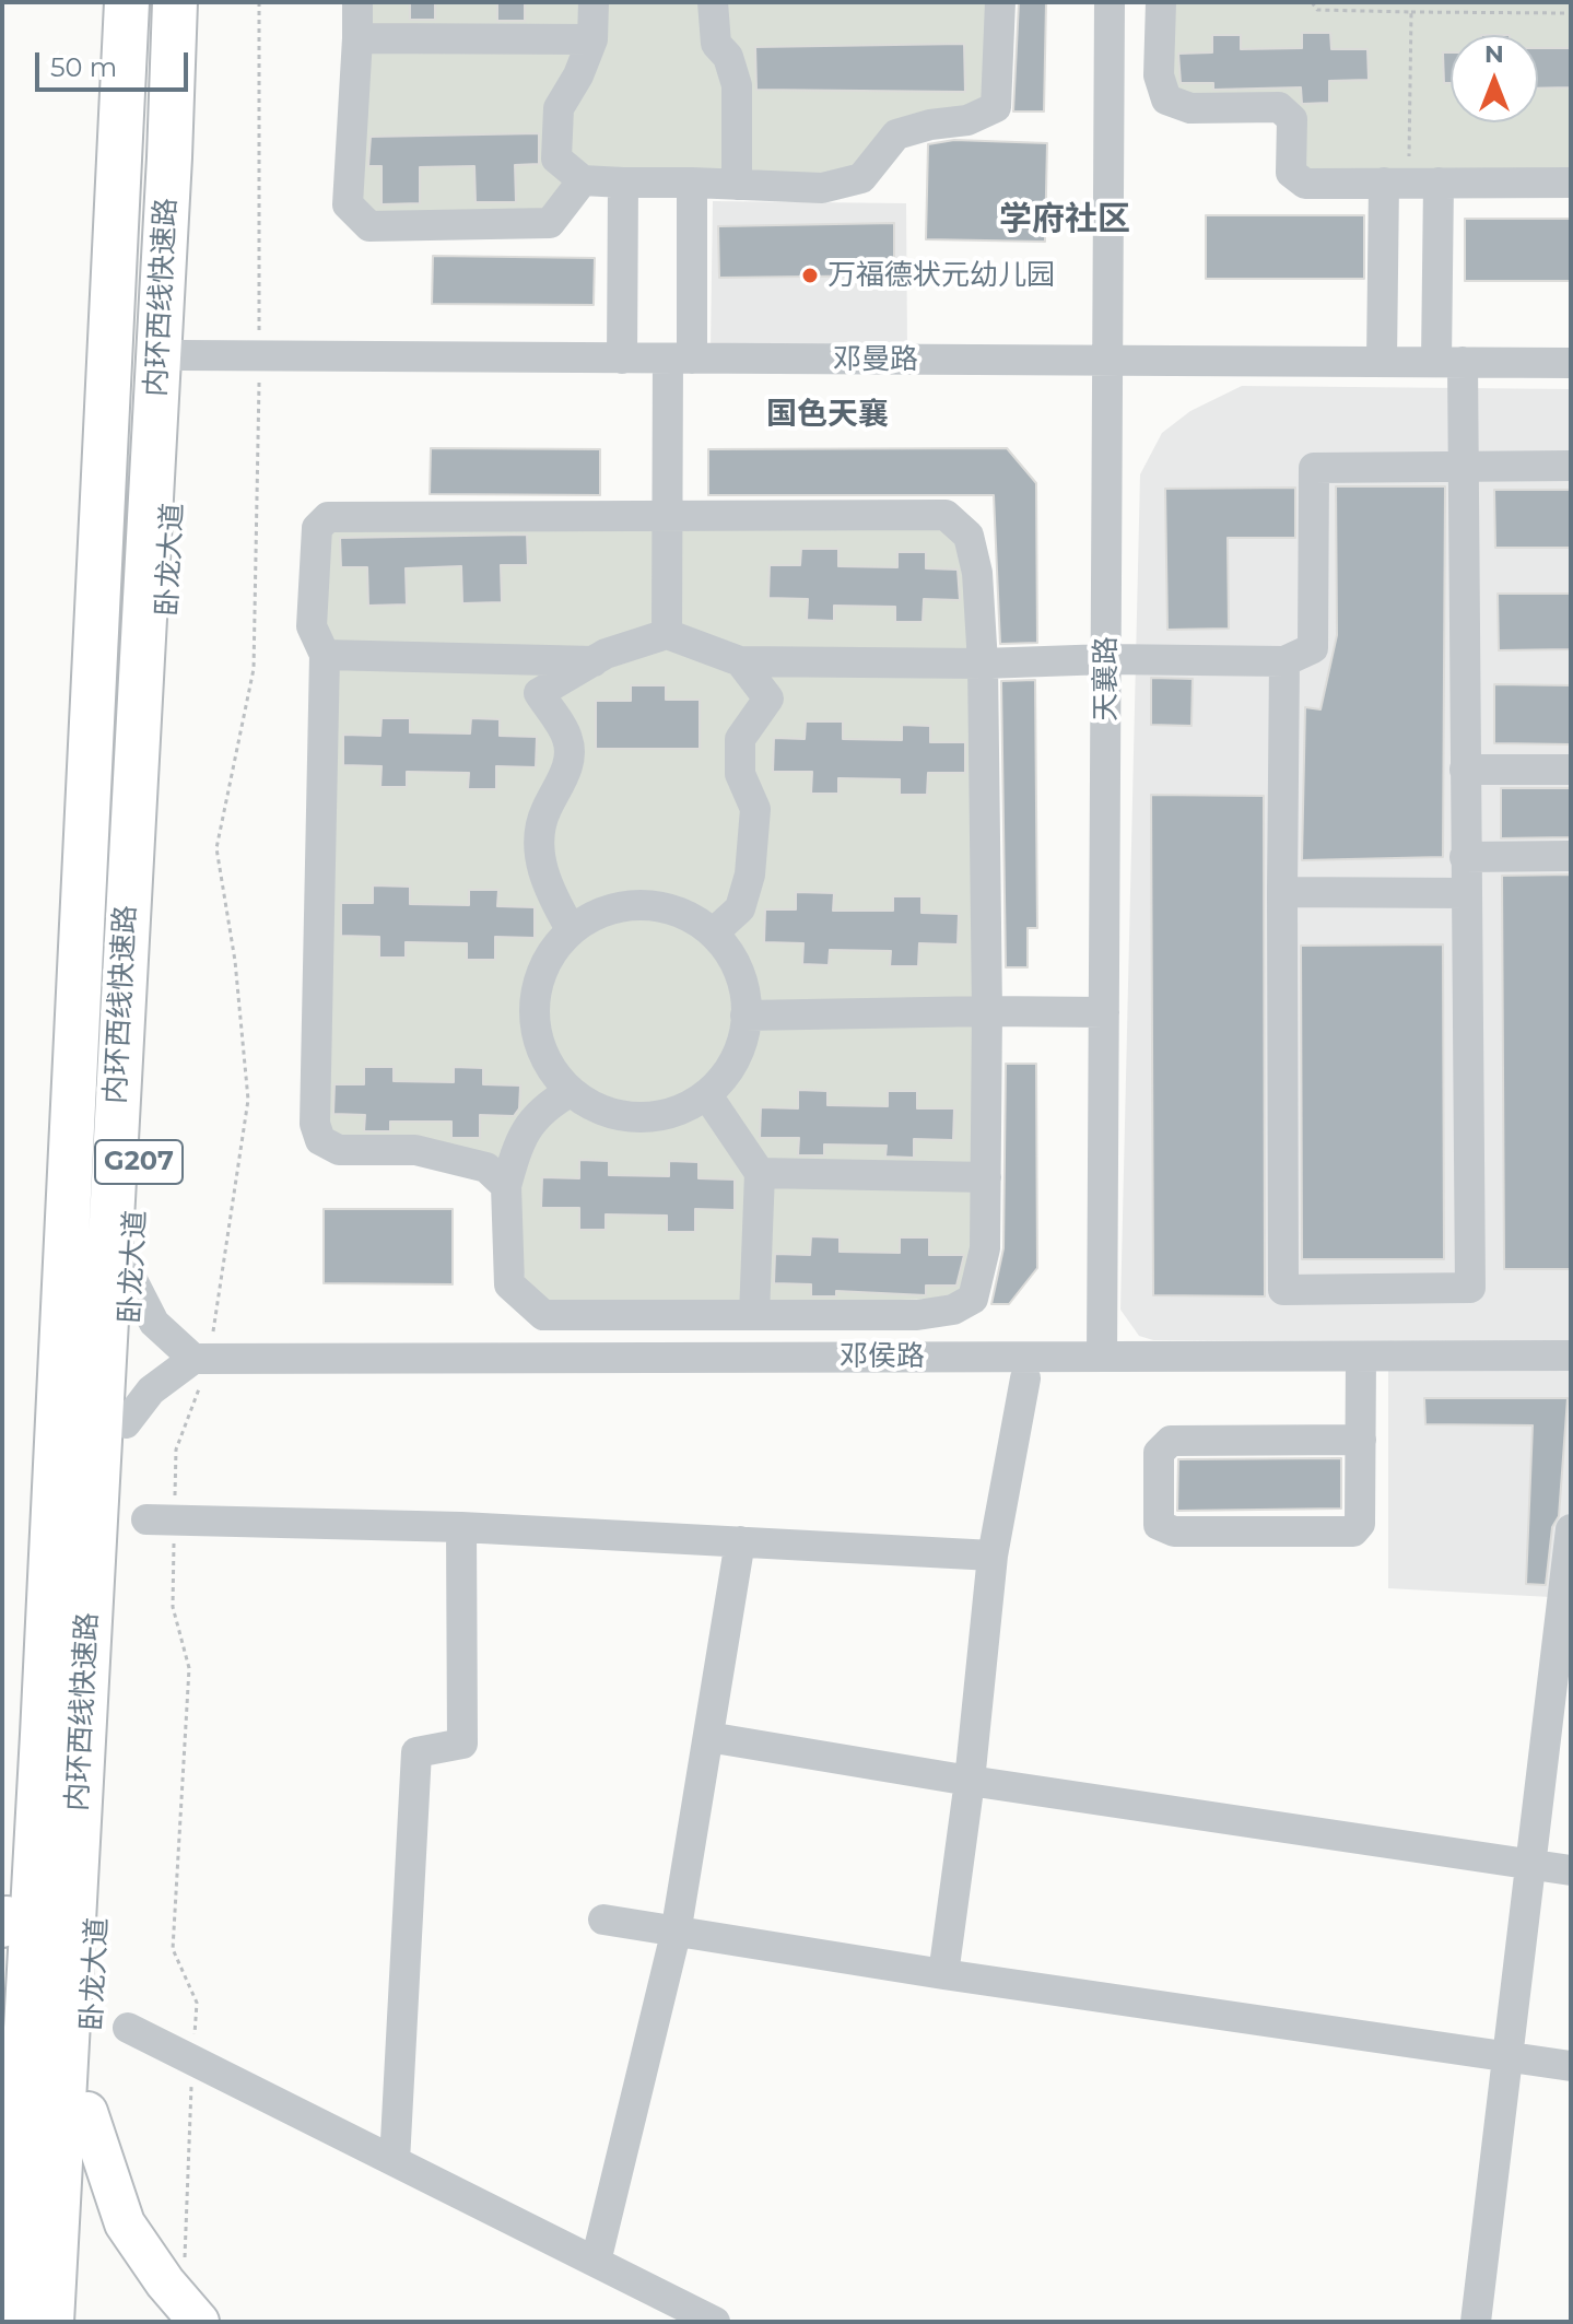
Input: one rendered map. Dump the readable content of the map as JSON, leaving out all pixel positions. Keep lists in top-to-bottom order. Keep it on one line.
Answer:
{"streets":{"highway":["内环西线快速路","卧龙大道","G207"],"street":["邓曼路","天襄路","邓侯路"]},"crossings":[["内环西线快速路","卧龙大道"],["邓曼路","卧龙大道"],["邓曼路","天襄路"],["天襄路","邓侯路"]],"districts":["学府社区","国色天襄"],"places":["万福德状元幼儿园"],"scale_bar":"50 m","north":"top"}
